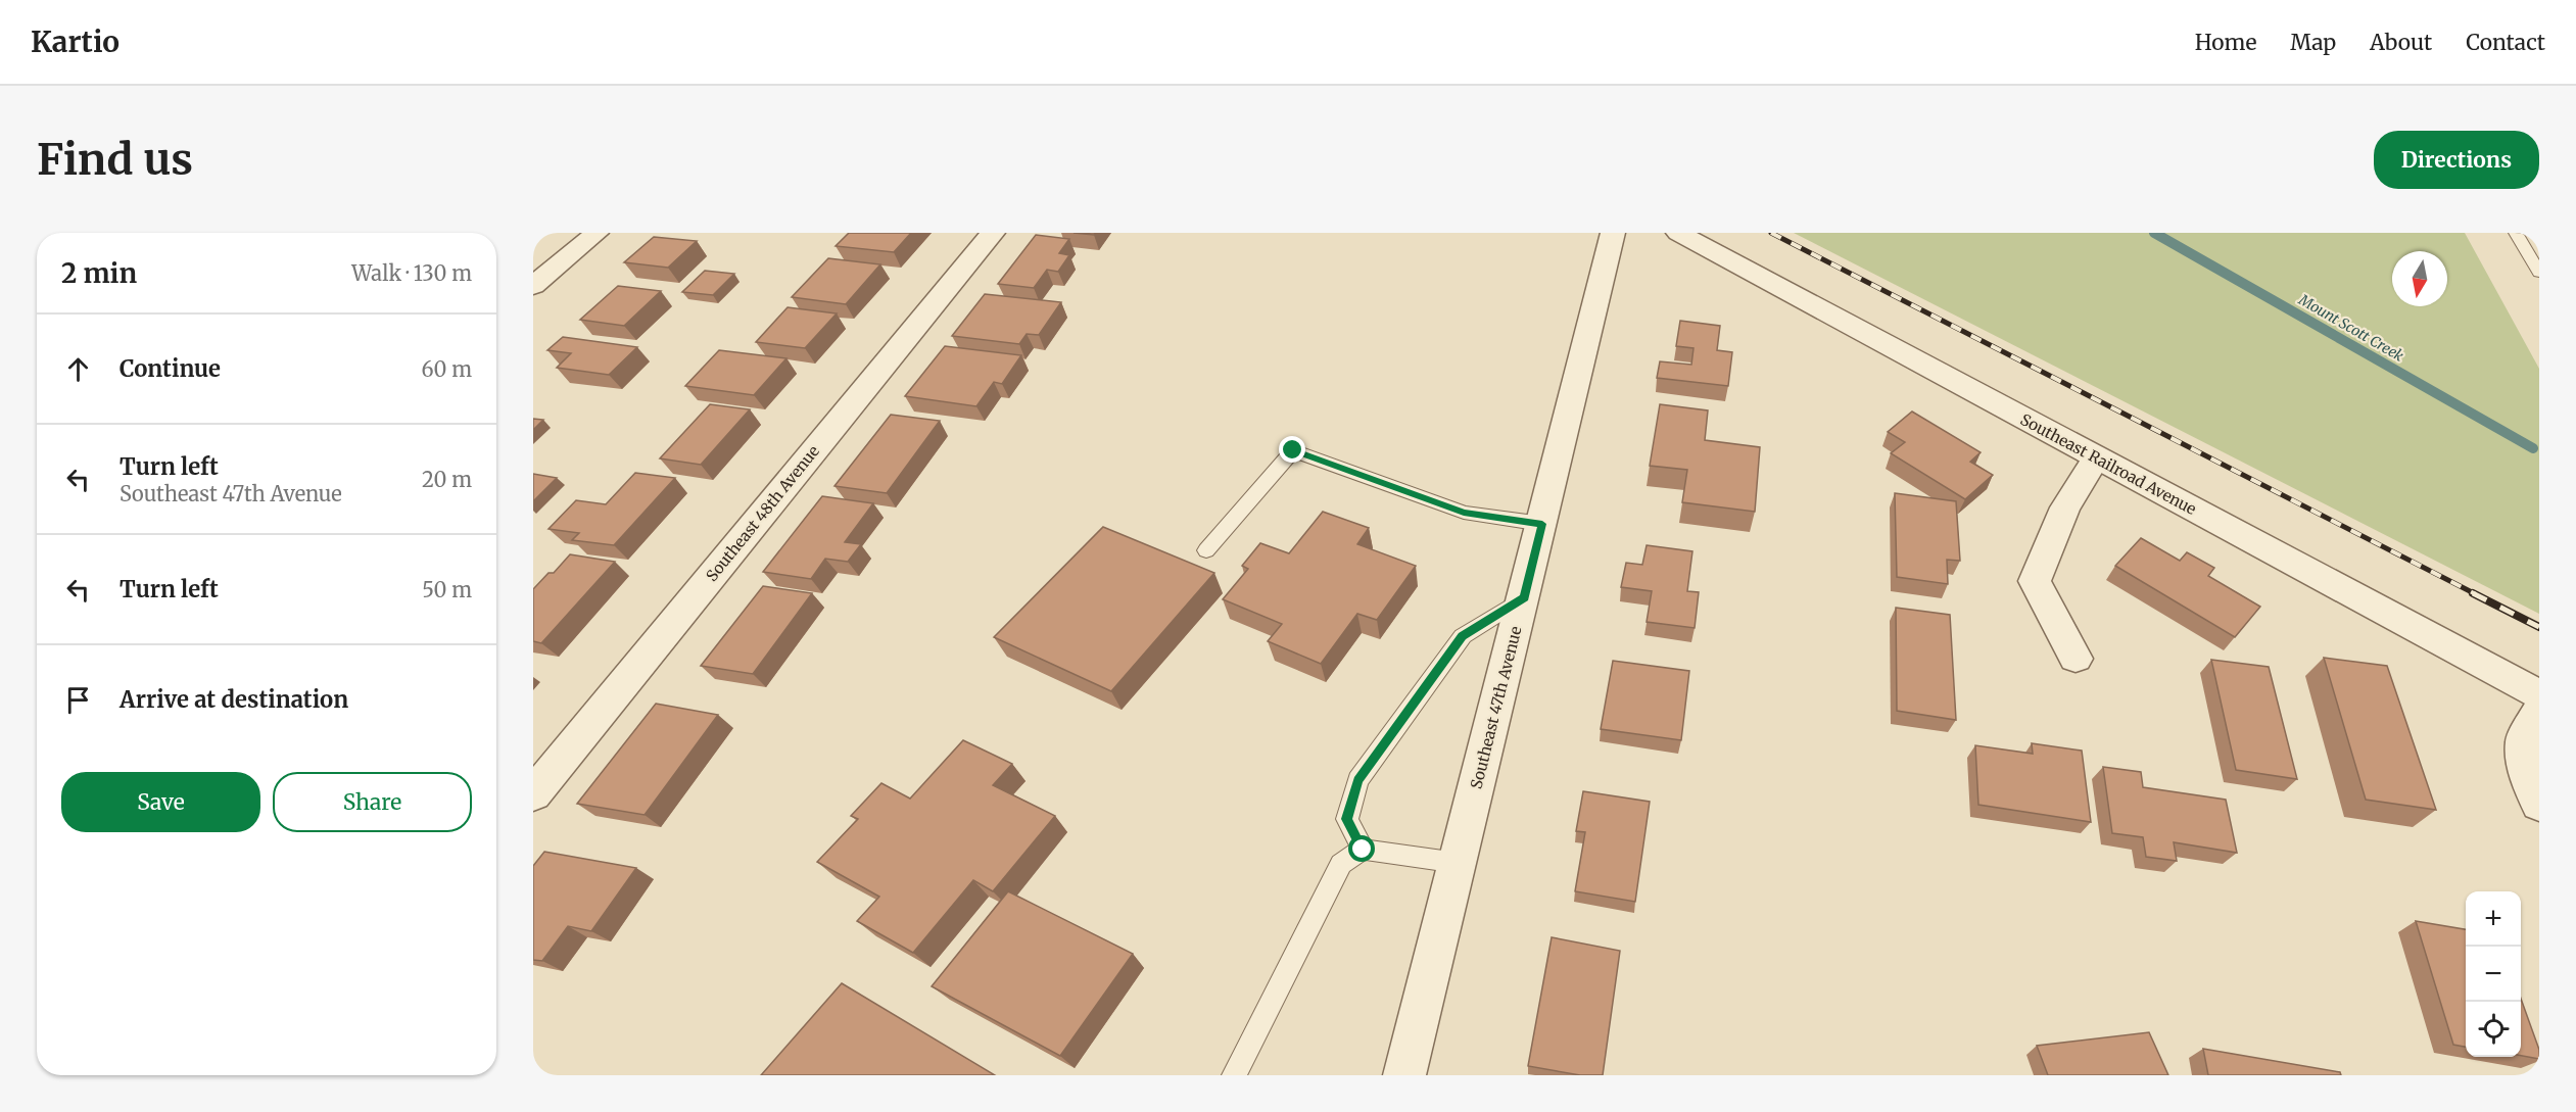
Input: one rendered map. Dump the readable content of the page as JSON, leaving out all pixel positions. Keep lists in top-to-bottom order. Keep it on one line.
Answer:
{"streets":{"street":["Southeast Railroad Avenue","Southeast 48th Avenue","Southeast 47th Avenue"]},"water":["Mount Scott Creek"],"north":"bottom","page":{"header":"Kartio","nav":["Home","Map","About","Contact"],"buttons":["Directions",["Save","Share"]],"title":"Find us","heading":["2 min","Walk · 130 m"],"list":[["Continue","60 m"],["Turn left","Southeast 47th Avenue","20 m"],["Turn left","50 m"],"Arrive at destination"],"map_buttons":["+","−"]}}
